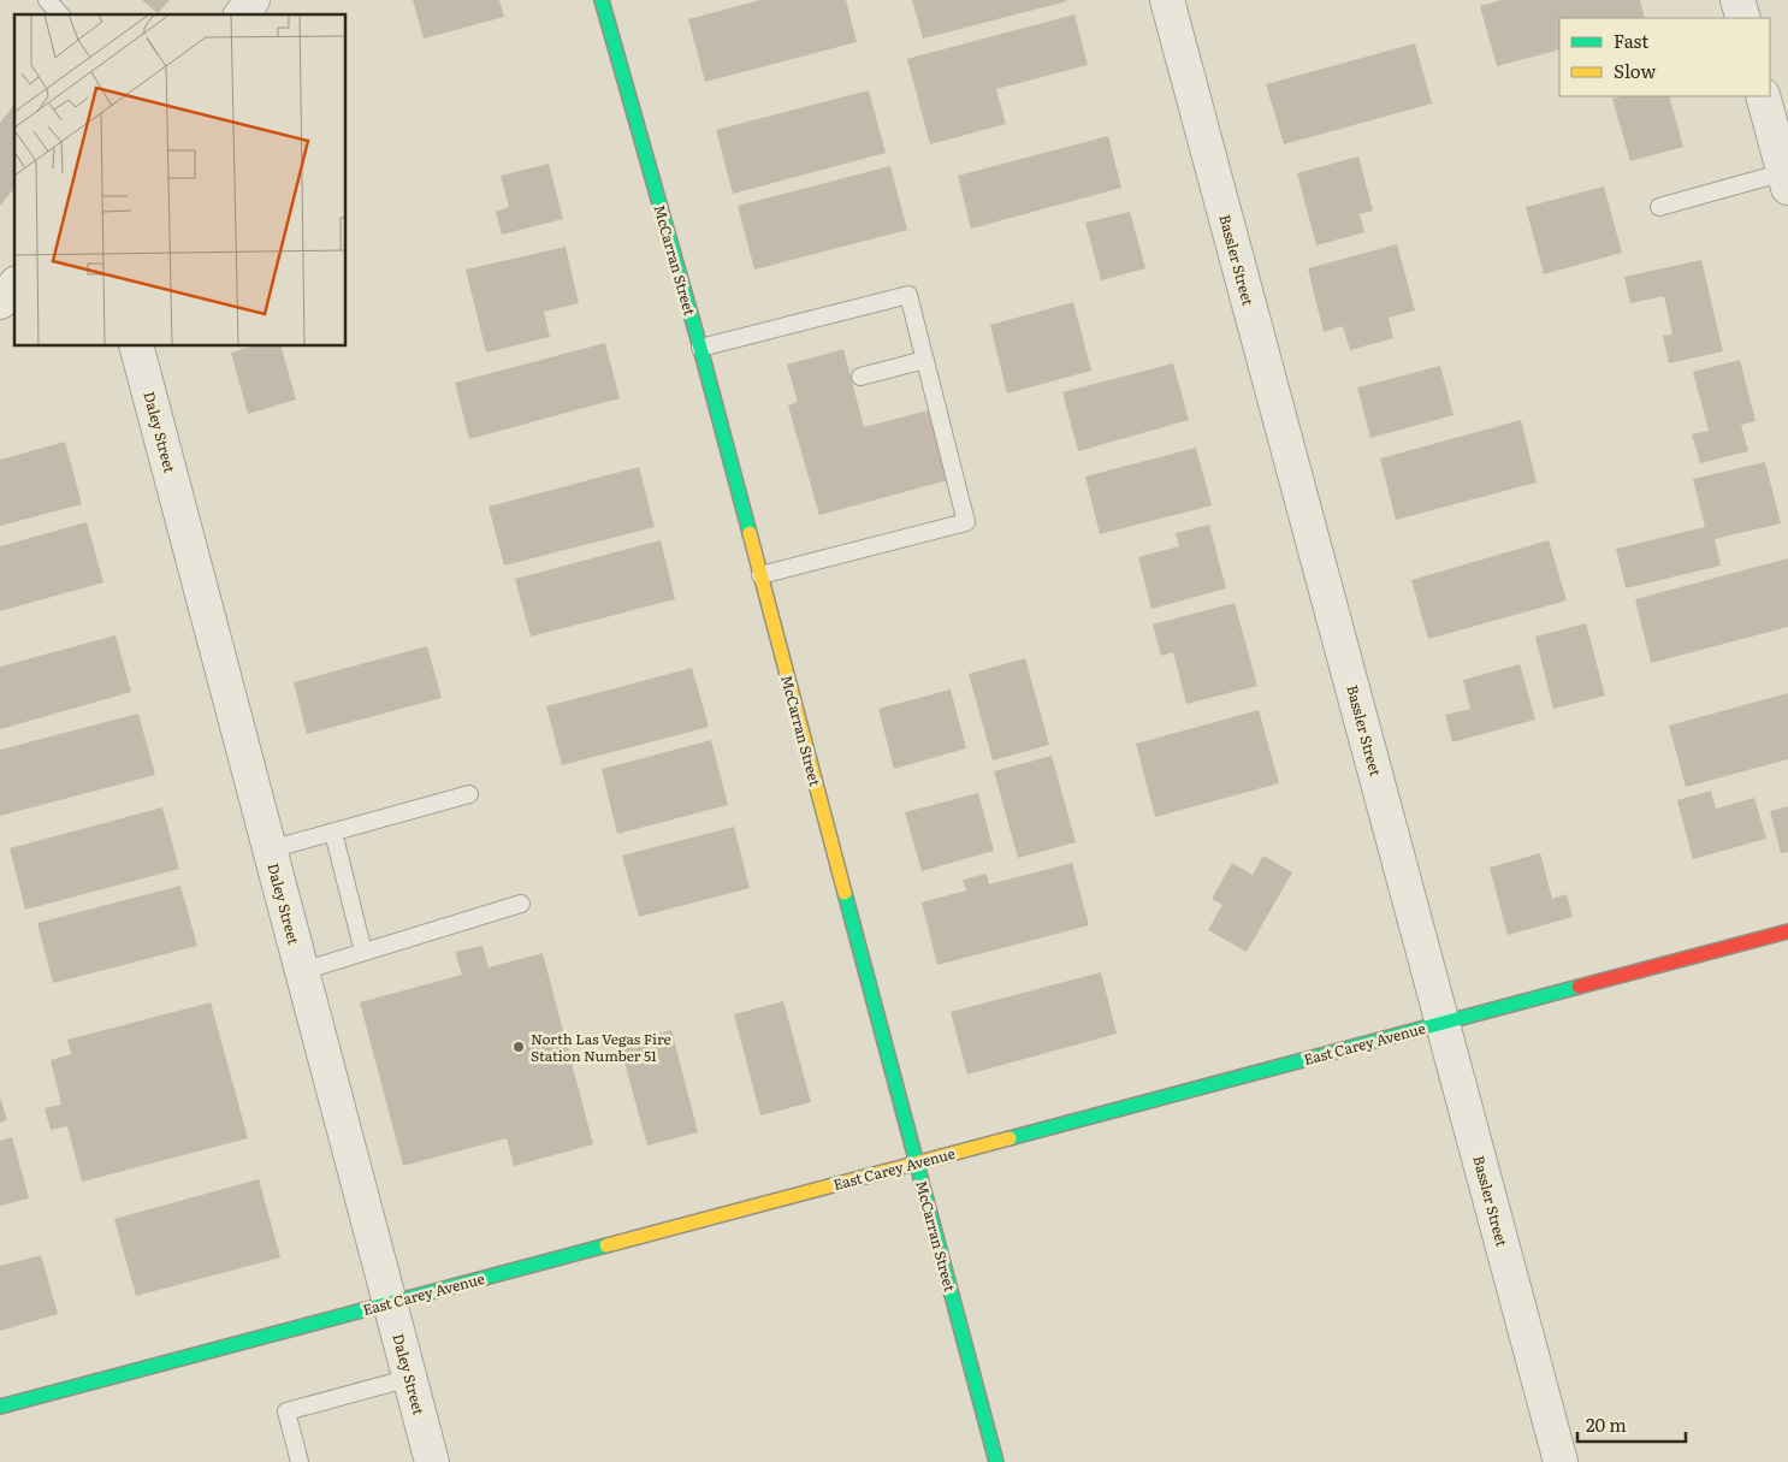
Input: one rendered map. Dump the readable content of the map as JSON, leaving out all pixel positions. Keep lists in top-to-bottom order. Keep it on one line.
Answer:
{"streets":{"main road":["McCarran Street","East Carey Avenue"],"street":["Bassler Street","Daley Street"]},"crossings":[["McCarran Street","East Carey Avenue"],["Bassler Street","East Carey Avenue"],["Daley Street","East Carey Avenue"]],"places":["North Las Vegas Fire Station Number 51"],"legend":["Fast","Slow"],"scale_bar":"20 m"}
